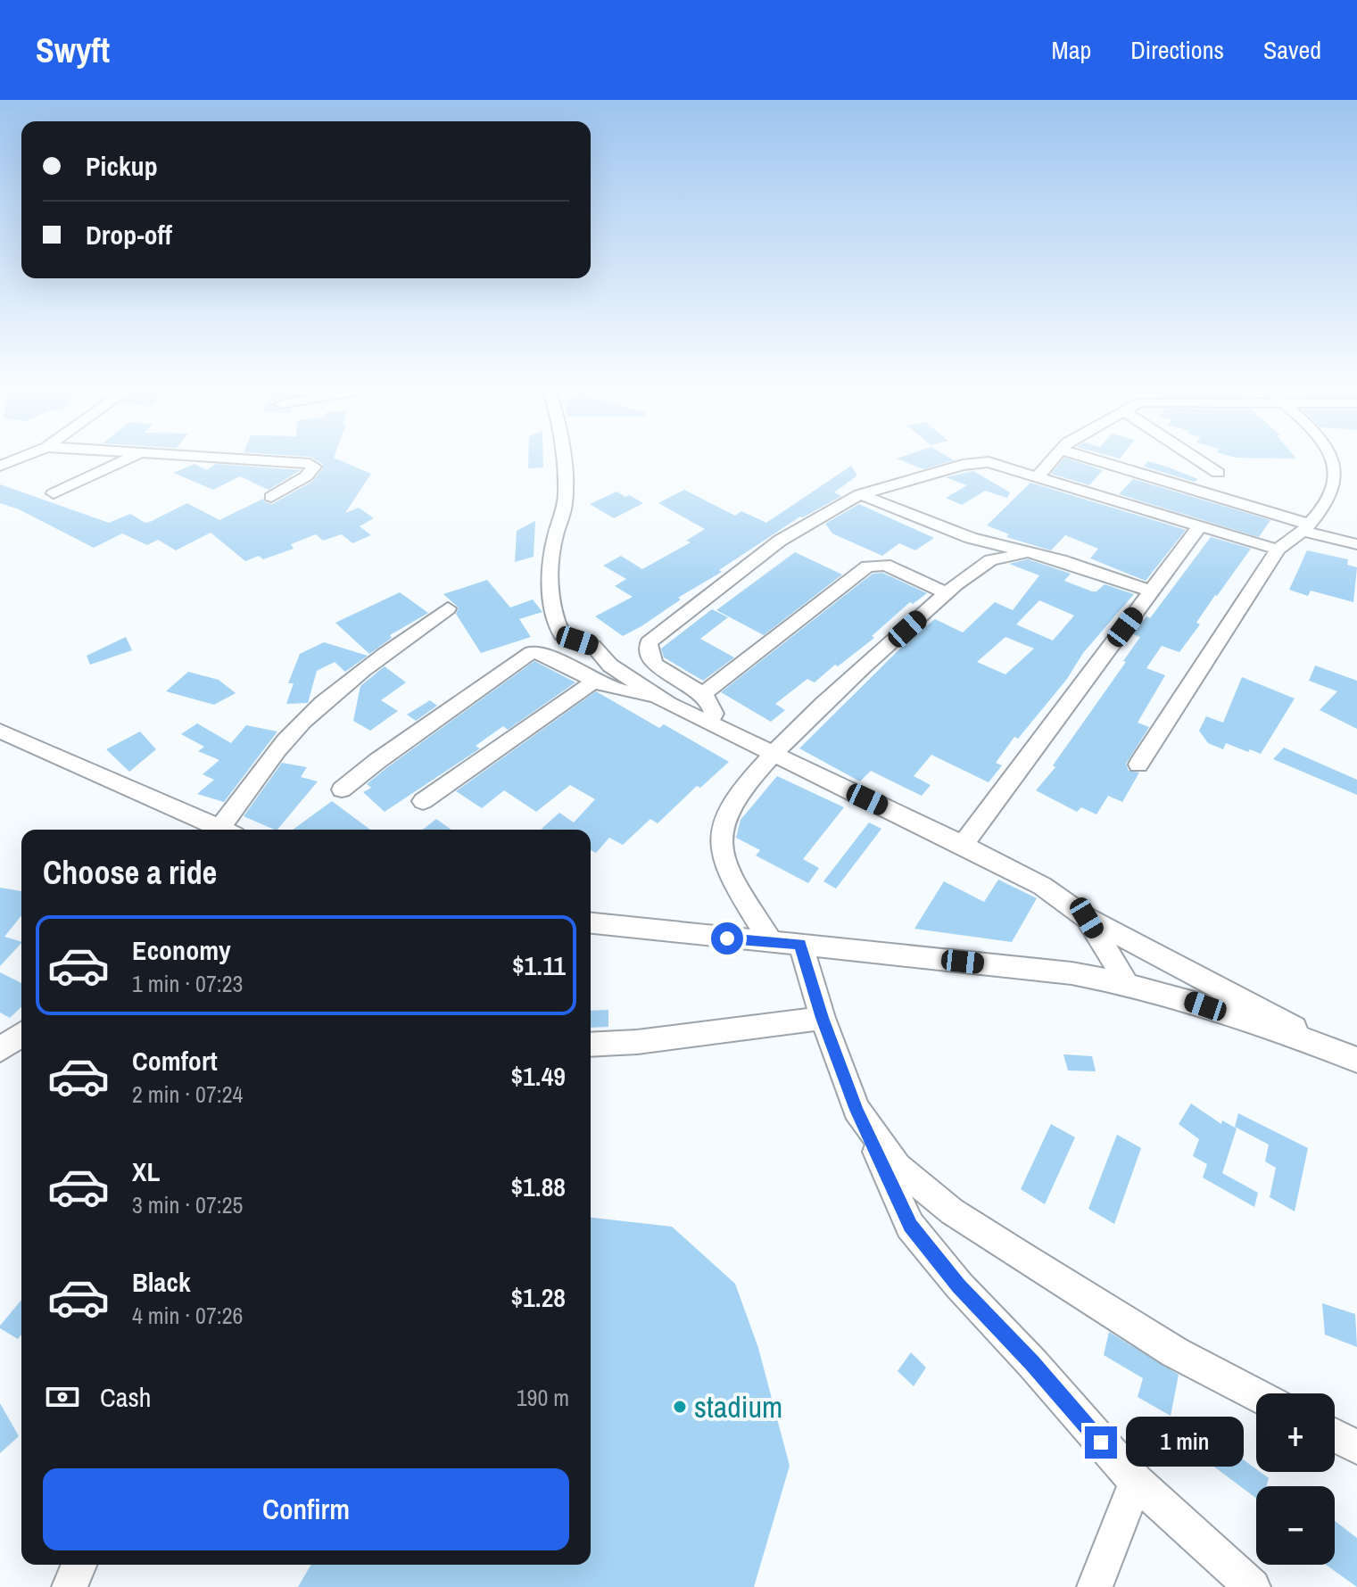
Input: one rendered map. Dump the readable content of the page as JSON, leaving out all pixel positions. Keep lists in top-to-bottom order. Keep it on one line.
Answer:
{"places":["stadium"],"page":{"header":"Swyft","nav":["Map","Directions","Saved"],"banner":["Pickup","Drop-off"],"heading":"Choose a ride","list":[{"name":"Economy","note":"1 min · 07:23","value":"$1.11"},{"name":"Comfort","note":"2 min · 07:24","value":"$1.49"},{"name":"XL","note":"3 min · 07:25","value":"$1.88"},{"name":"Black","note":"4 min · 07:26","value":"$1.28"}],"pay":["Cash","190 m"],"map_buttons":["+","−"],"bubble":"1 min","buttons":"Confirm"}}
